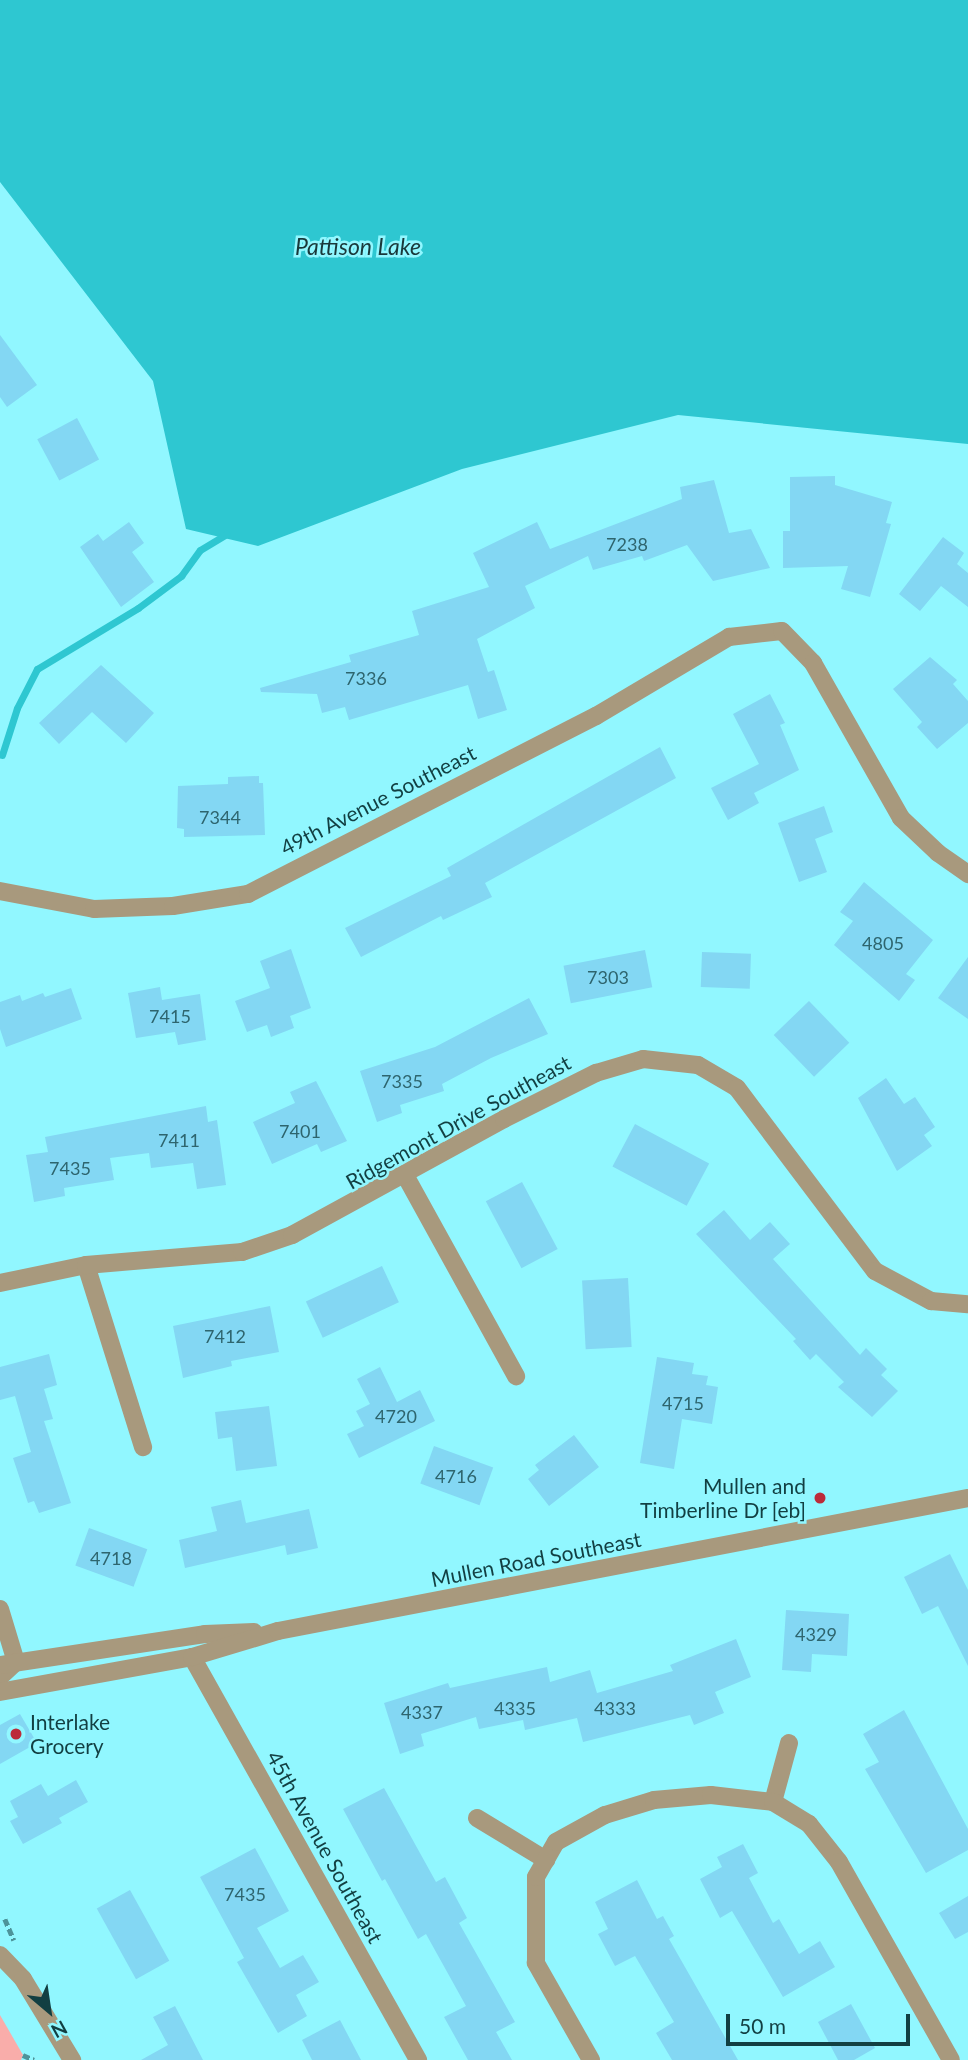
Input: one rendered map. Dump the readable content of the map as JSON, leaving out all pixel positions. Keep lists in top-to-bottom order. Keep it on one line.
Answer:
{"streets":{"street":["49th Avenue Southeast","Ridgemont Drive Southeast","Mullen Road Southeast","45th Avenue Southeast"]},"crossings":[["Mullen Road Southeast","45th Avenue Southeast"]],"water":["Pattison Lake"],"places":["Mullen and Timberline Dr [eb]","Interlake Grocery"],"house_numbers":["7238","7336","7344","4805","7303","7415","7335","7401","7411","7435","7412","4715","4720","4716","4718","4329","4335","4333","4337","7435"],"scale_bar":"50 m","north":"bottom right"}
